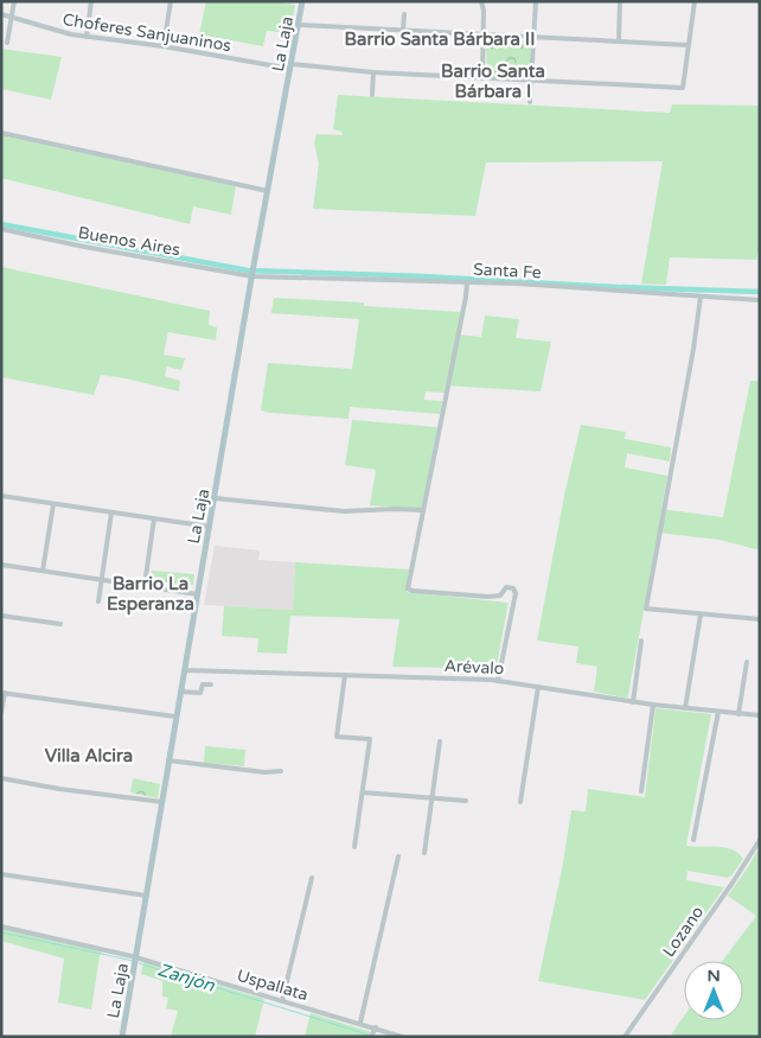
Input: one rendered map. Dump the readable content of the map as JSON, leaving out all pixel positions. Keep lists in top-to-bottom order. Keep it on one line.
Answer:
{"streets":{"main road":["La Laja"],"street":["Choferes Sanjuaninos","Buenos Aires","Santa Fe","Arévalo","Lozano","Uspallata"]},"crossings":[["Choferes Sanjuaninos","La Laja"],["La Laja","Buenos Aires"],["La Laja","Santa Fe"],["La Laja","Arévalo"],["La Laja","Uspallata"],["Buenos Aires","Santa Fe"]],"districts":["Barrio Santa Bárbara II","Barrio Santa Bárbara I","Barrio La Esperanza","Villa Alcira"],"water":["Zanjón"],"north":"top"}
